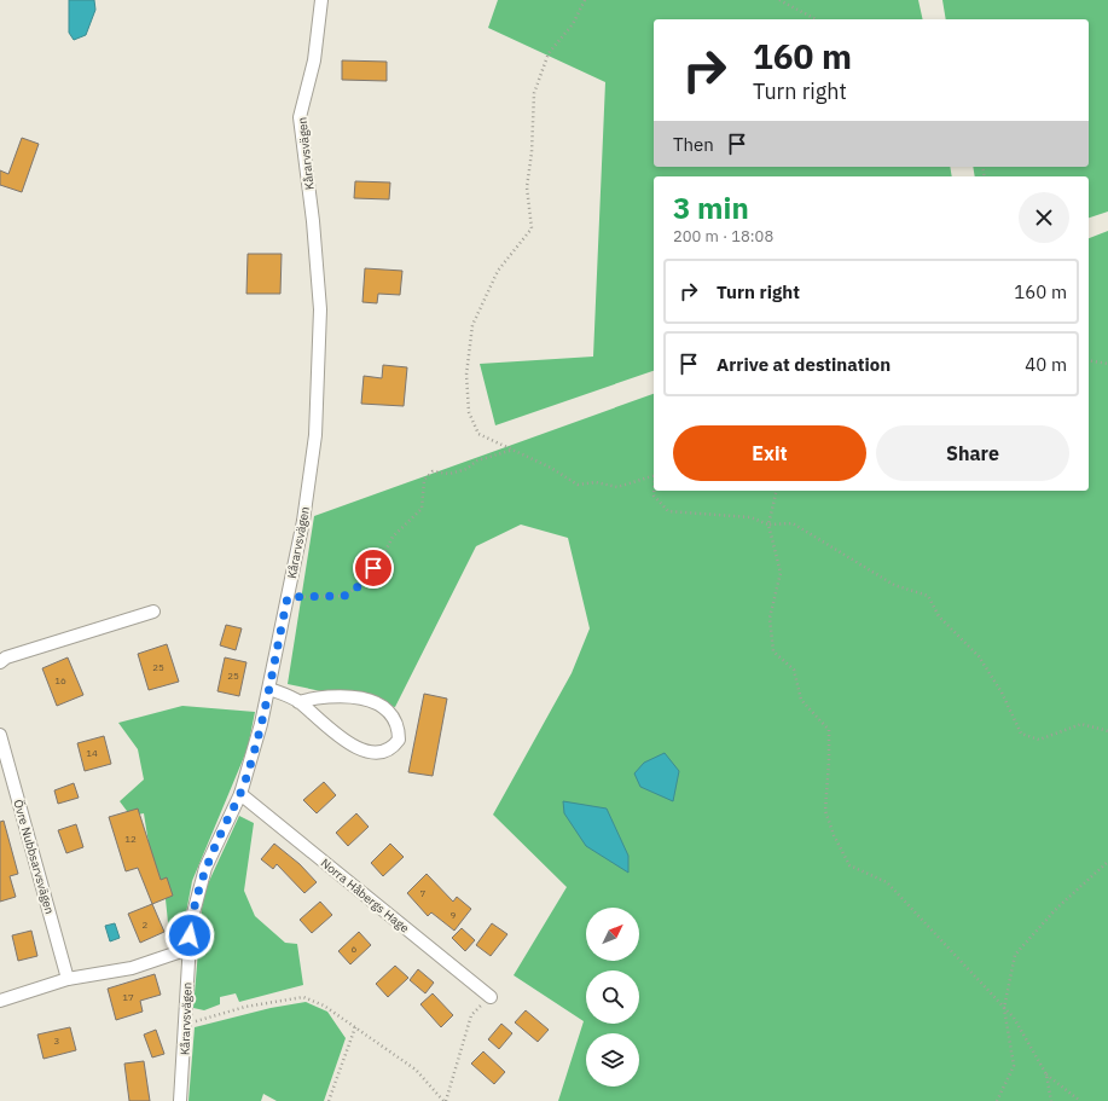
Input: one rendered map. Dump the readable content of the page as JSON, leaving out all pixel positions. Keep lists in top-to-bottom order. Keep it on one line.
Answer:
{"streets":{"street":["Kårarvsvägen","Övre Nubbsarvsvägen","Norra Håbergs Hage"]},"crossings":[["Kårarvsvägen","Norra Håbergs Hage"]],"house_numbers":["25","25","16","14","12","7","9","2","6","17","3"],"north":"top right","page":{"turn":["160 m","Turn right"],"then":"Then","heading":["3 min","200 m · 18:08"],"list":[{"name":"Turn right","value":"160 m"},{"name":"Arrive at destination","value":"40 m"}],"buttons":["Exit","Share"]}}
